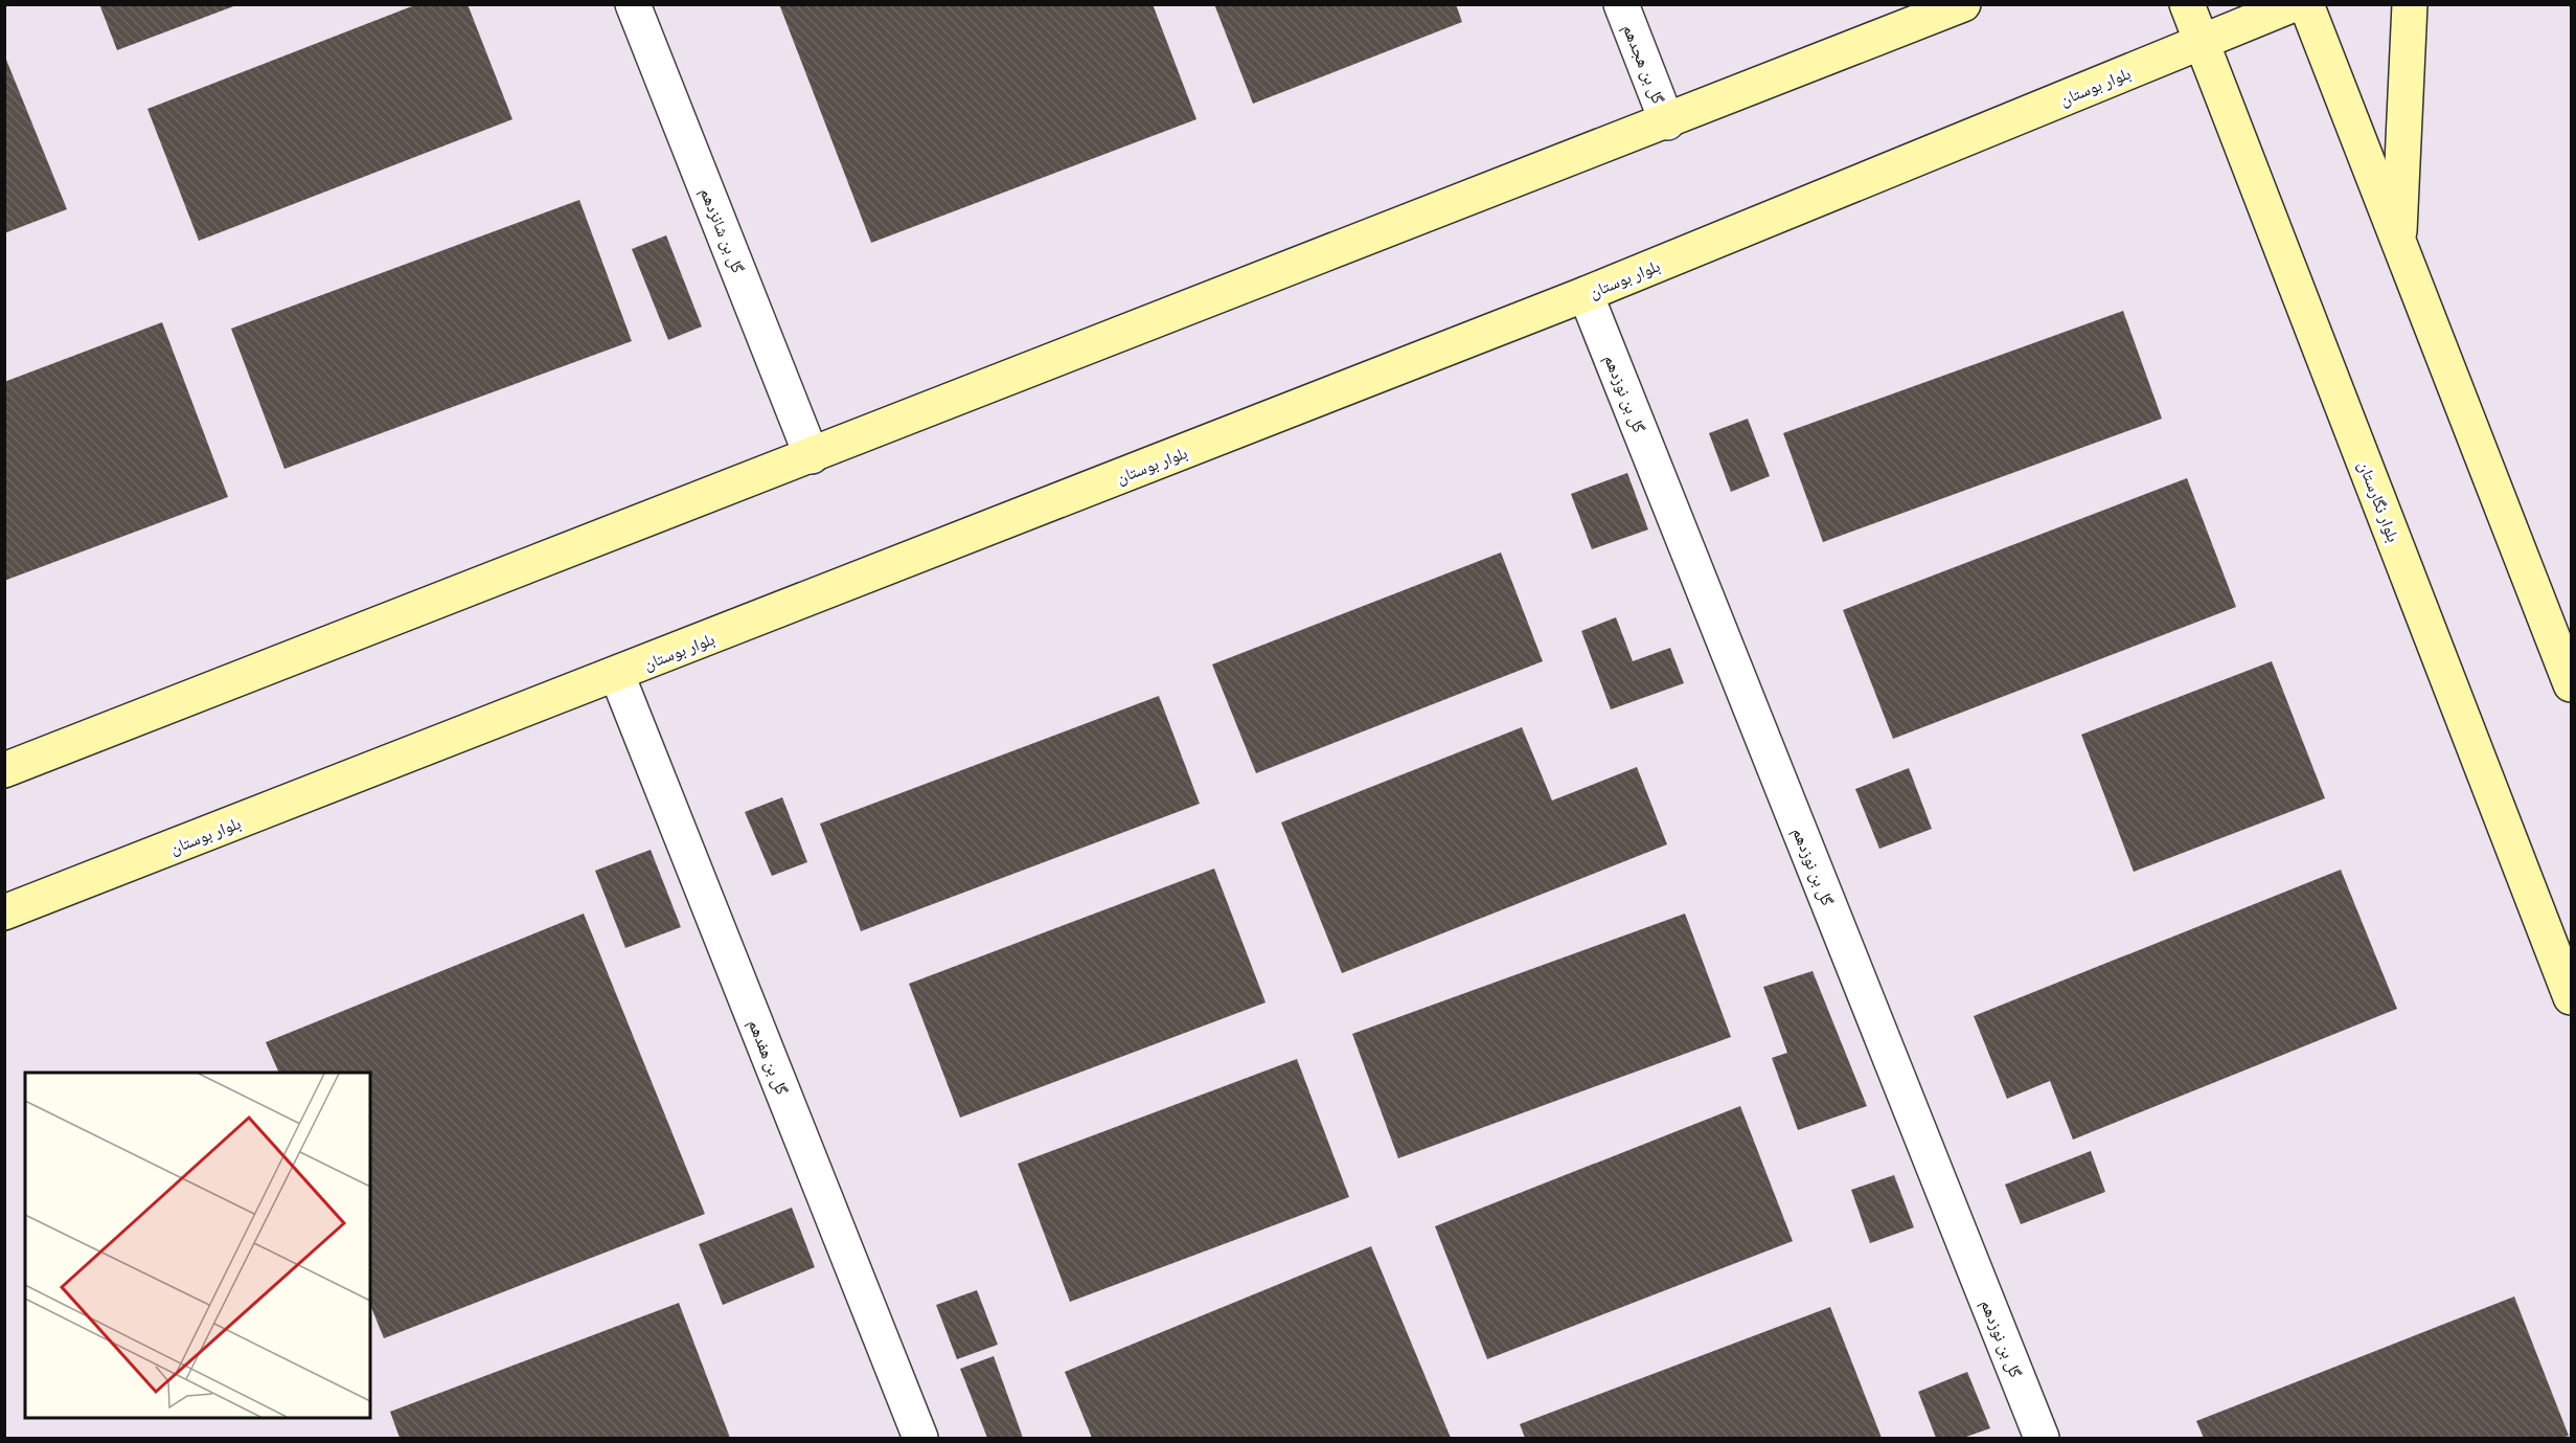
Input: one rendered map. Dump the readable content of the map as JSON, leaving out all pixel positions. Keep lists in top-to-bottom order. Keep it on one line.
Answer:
{"streets":{"street":["گل بن هجدهم","بلوار بوستان","گل بن شانزدهم","گل بن نوزدهم","بلوار نگارستان","گل بن هفدهم"]},"crossings":[["بلوار بوستان","گل بن نوزدهم"],["بلوار بوستان","بلوار نگارستان"],["بلوار بوستان","گل بن هفدهم"]]}
